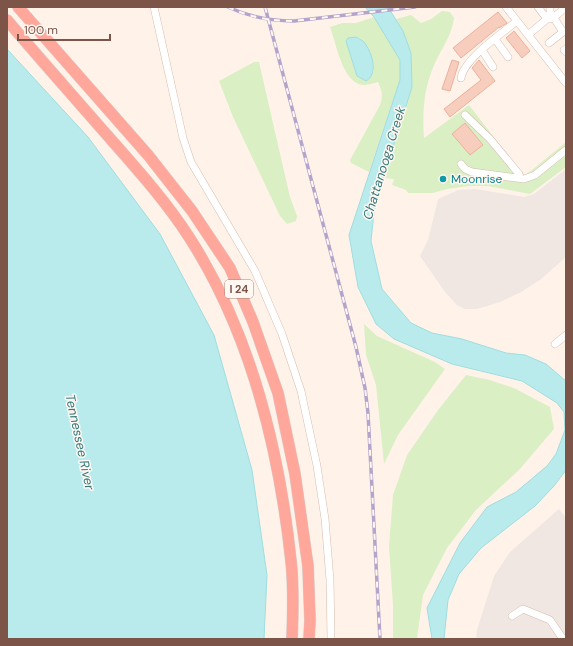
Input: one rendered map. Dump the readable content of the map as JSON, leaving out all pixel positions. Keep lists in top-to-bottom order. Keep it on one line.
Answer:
{"streets":{"highway":["I 24"]},"water":["Chattanooga Creek","Tennessee River"],"places":["Moonrise"],"scale_bar":"100 m"}
